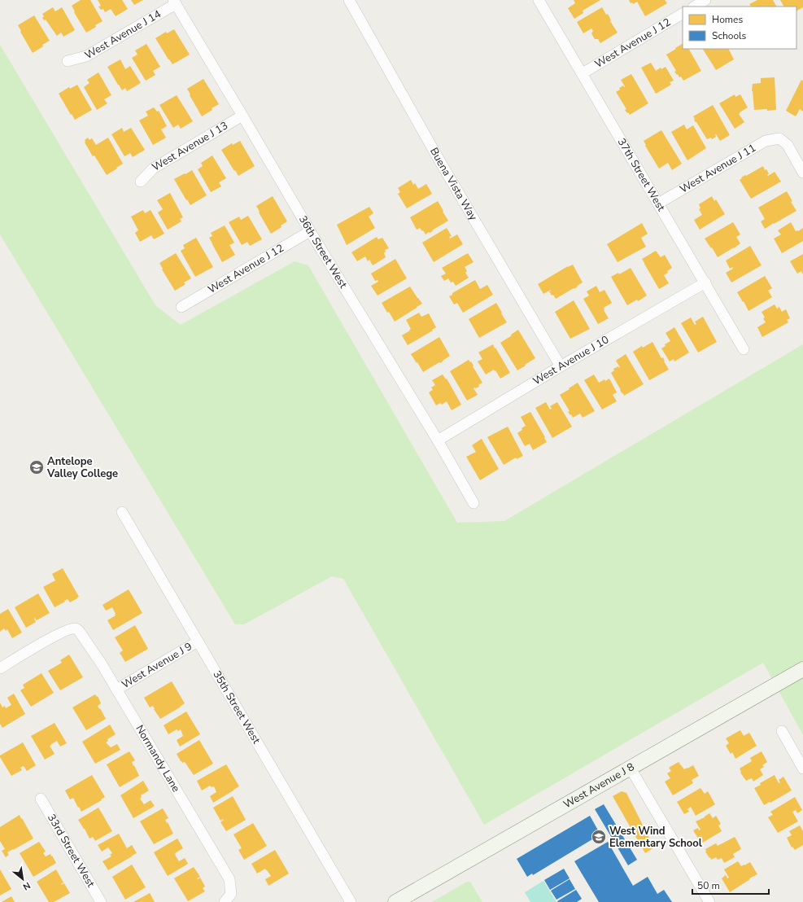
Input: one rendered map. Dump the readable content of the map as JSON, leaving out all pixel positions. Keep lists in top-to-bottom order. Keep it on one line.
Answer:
{"streets":{"street":["West Avenue J 14","West Avenue J 12","West Avenue J 13","West Avenue J 11","37th Street West","Buena Vista Way","36th Street West","West Avenue J 10","West Avenue J 9","35th Street West","Normandy Lane","West Avenue J 8","33rd Street West"]},"crossings":[["West Avenue J 14","36th Street West"],["West Avenue J 12","37th Street West"],["West Avenue J 12","36th Street West"],["West Avenue J 13","36th Street West"],["West Avenue J 11","37th Street West"],["37th Street West","West Avenue J 10"],["Buena Vista Way","West Avenue J 10"],["36th Street West","West Avenue J 10"],["West Avenue J 9","35th Street West"],["West Avenue J 9","Normandy Lane"]],"places":{"school or university":["Antelope Valley College","West Wind Elementary School"]},"legend":["Homes","Schools"],"scale_bar":"50 m","north":"bottom right"}
